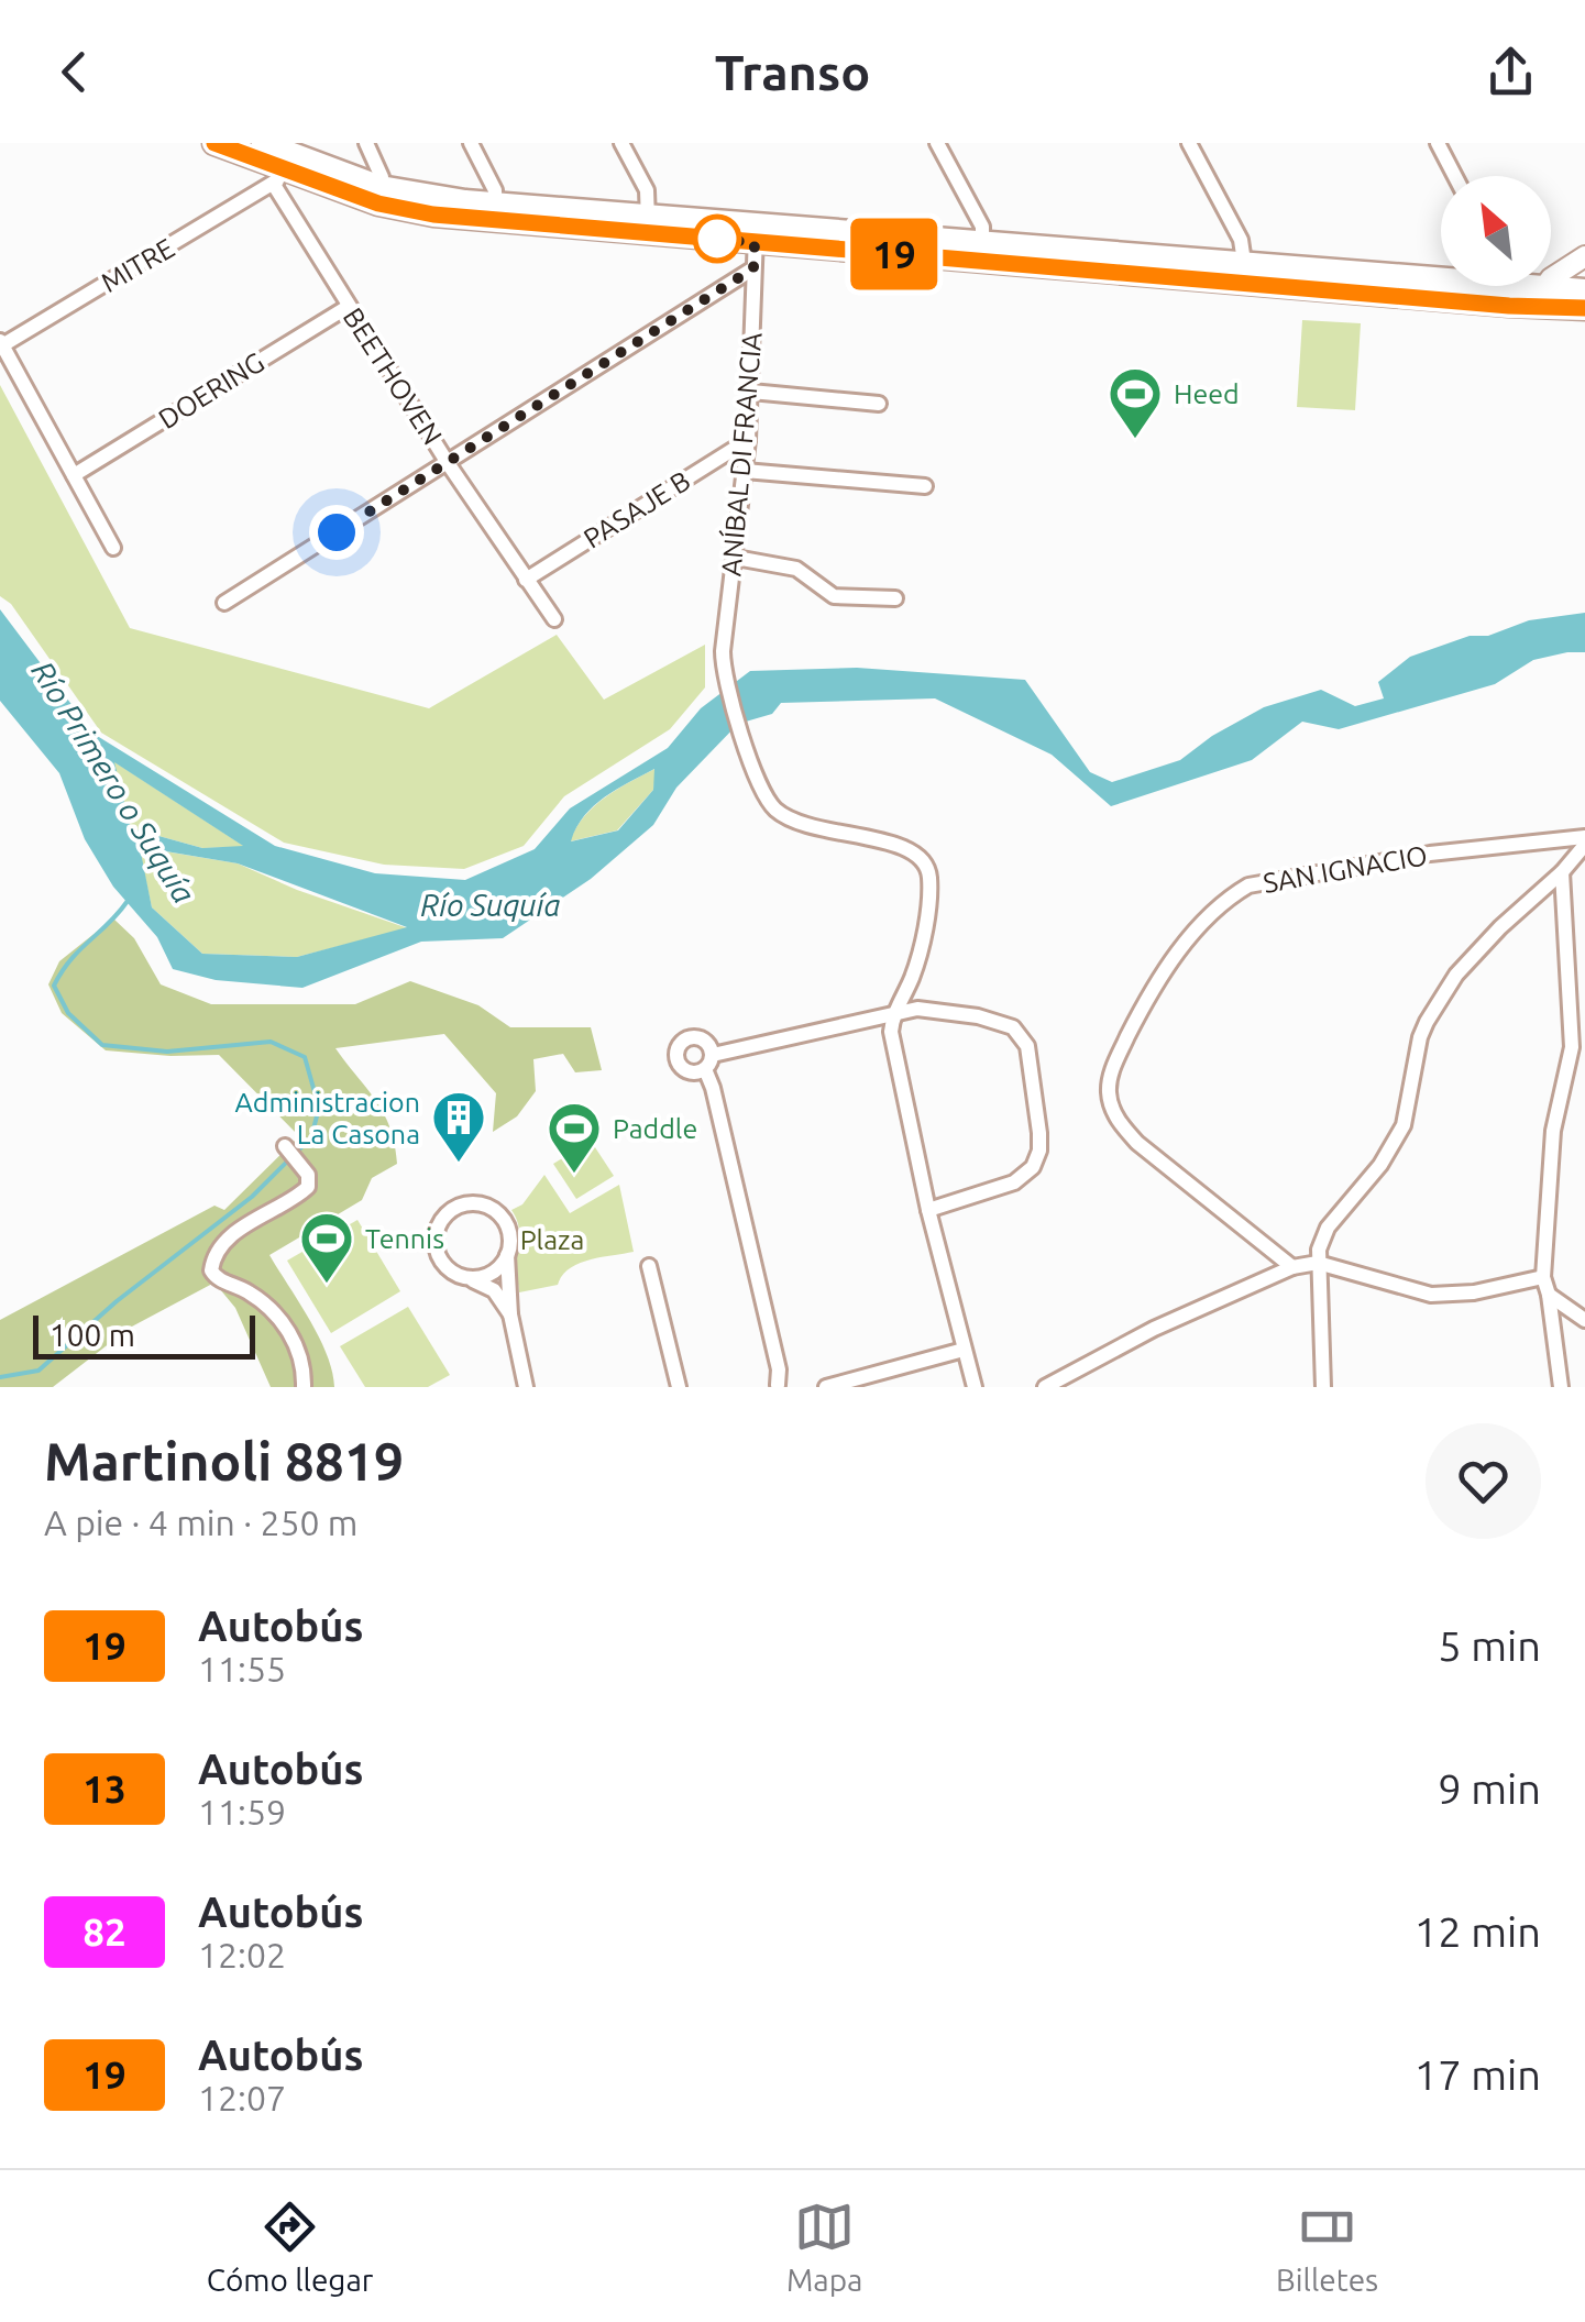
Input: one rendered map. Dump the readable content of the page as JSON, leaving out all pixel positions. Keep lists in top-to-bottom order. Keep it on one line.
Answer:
{"streets":{"street":["MITRE","BEETHOVEN","DOERING","ANÍBAL DI FRANCIA","PASAJE B","SAN IGNACIO"]},"crossings":[["MITRE","BEETHOVEN"],["BEETHOVEN","DOERING"],["BEETHOVEN","PASAJE B"],["ANÍBAL DI FRANCIA","PASAJE B"]],"water":["Río Primero o Suquía","Río Suquía"],"parks":["Plaza"],"places":{"sports":["Heed","Paddle","Tennis"],"building":["Administracion La Casona"]},"lines":["bus line 19"],"scale_bar":"100 m","north":"top left","page":{"header":"Transo","on_map":"19","scale":"100 m","heading":["Martinoli 8819","A pie · 4 min · 250 m"],"list":[{"mark":"19","name":"Autobús","note":"11:55","value":"5 min"},{"mark":"13","name":"Autobús","note":"11:59","value":"9 min"},{"mark":"82","name":"Autobús","note":"12:02","value":"12 min"},{"mark":"19","name":"Autobús","note":"12:07","value":"17 min"}],"tabs":["Cómo llegar","Mapa","Billetes"]}}
